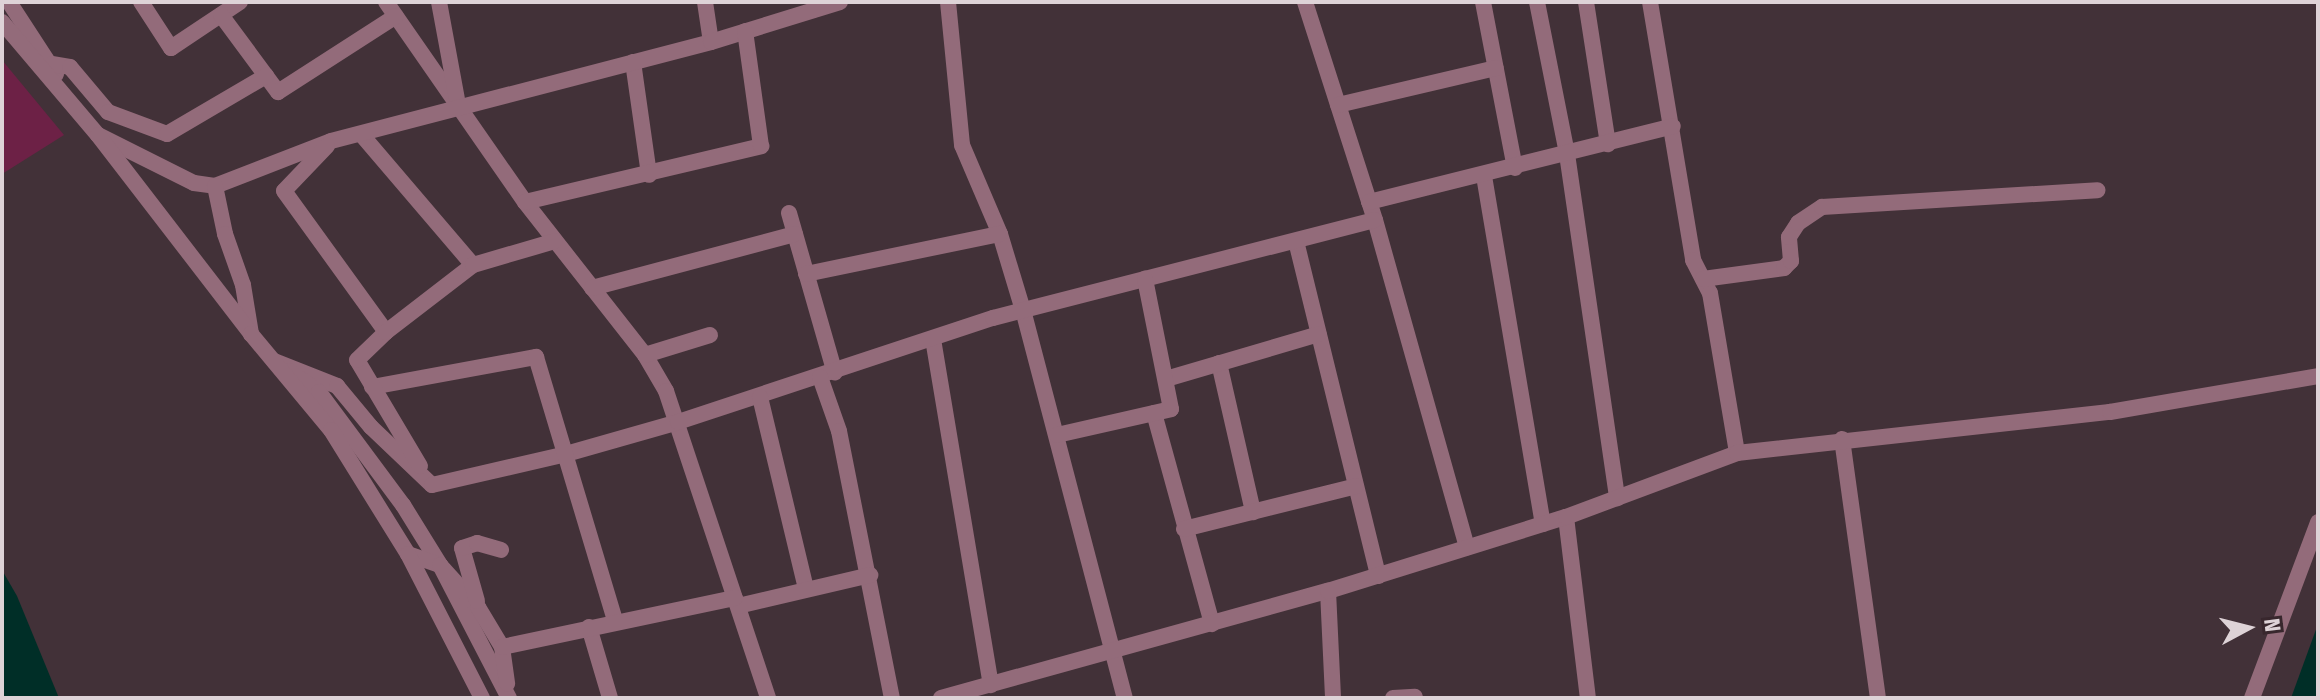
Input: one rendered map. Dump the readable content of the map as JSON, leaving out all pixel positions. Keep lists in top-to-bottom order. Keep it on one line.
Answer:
{"north":"right"}
